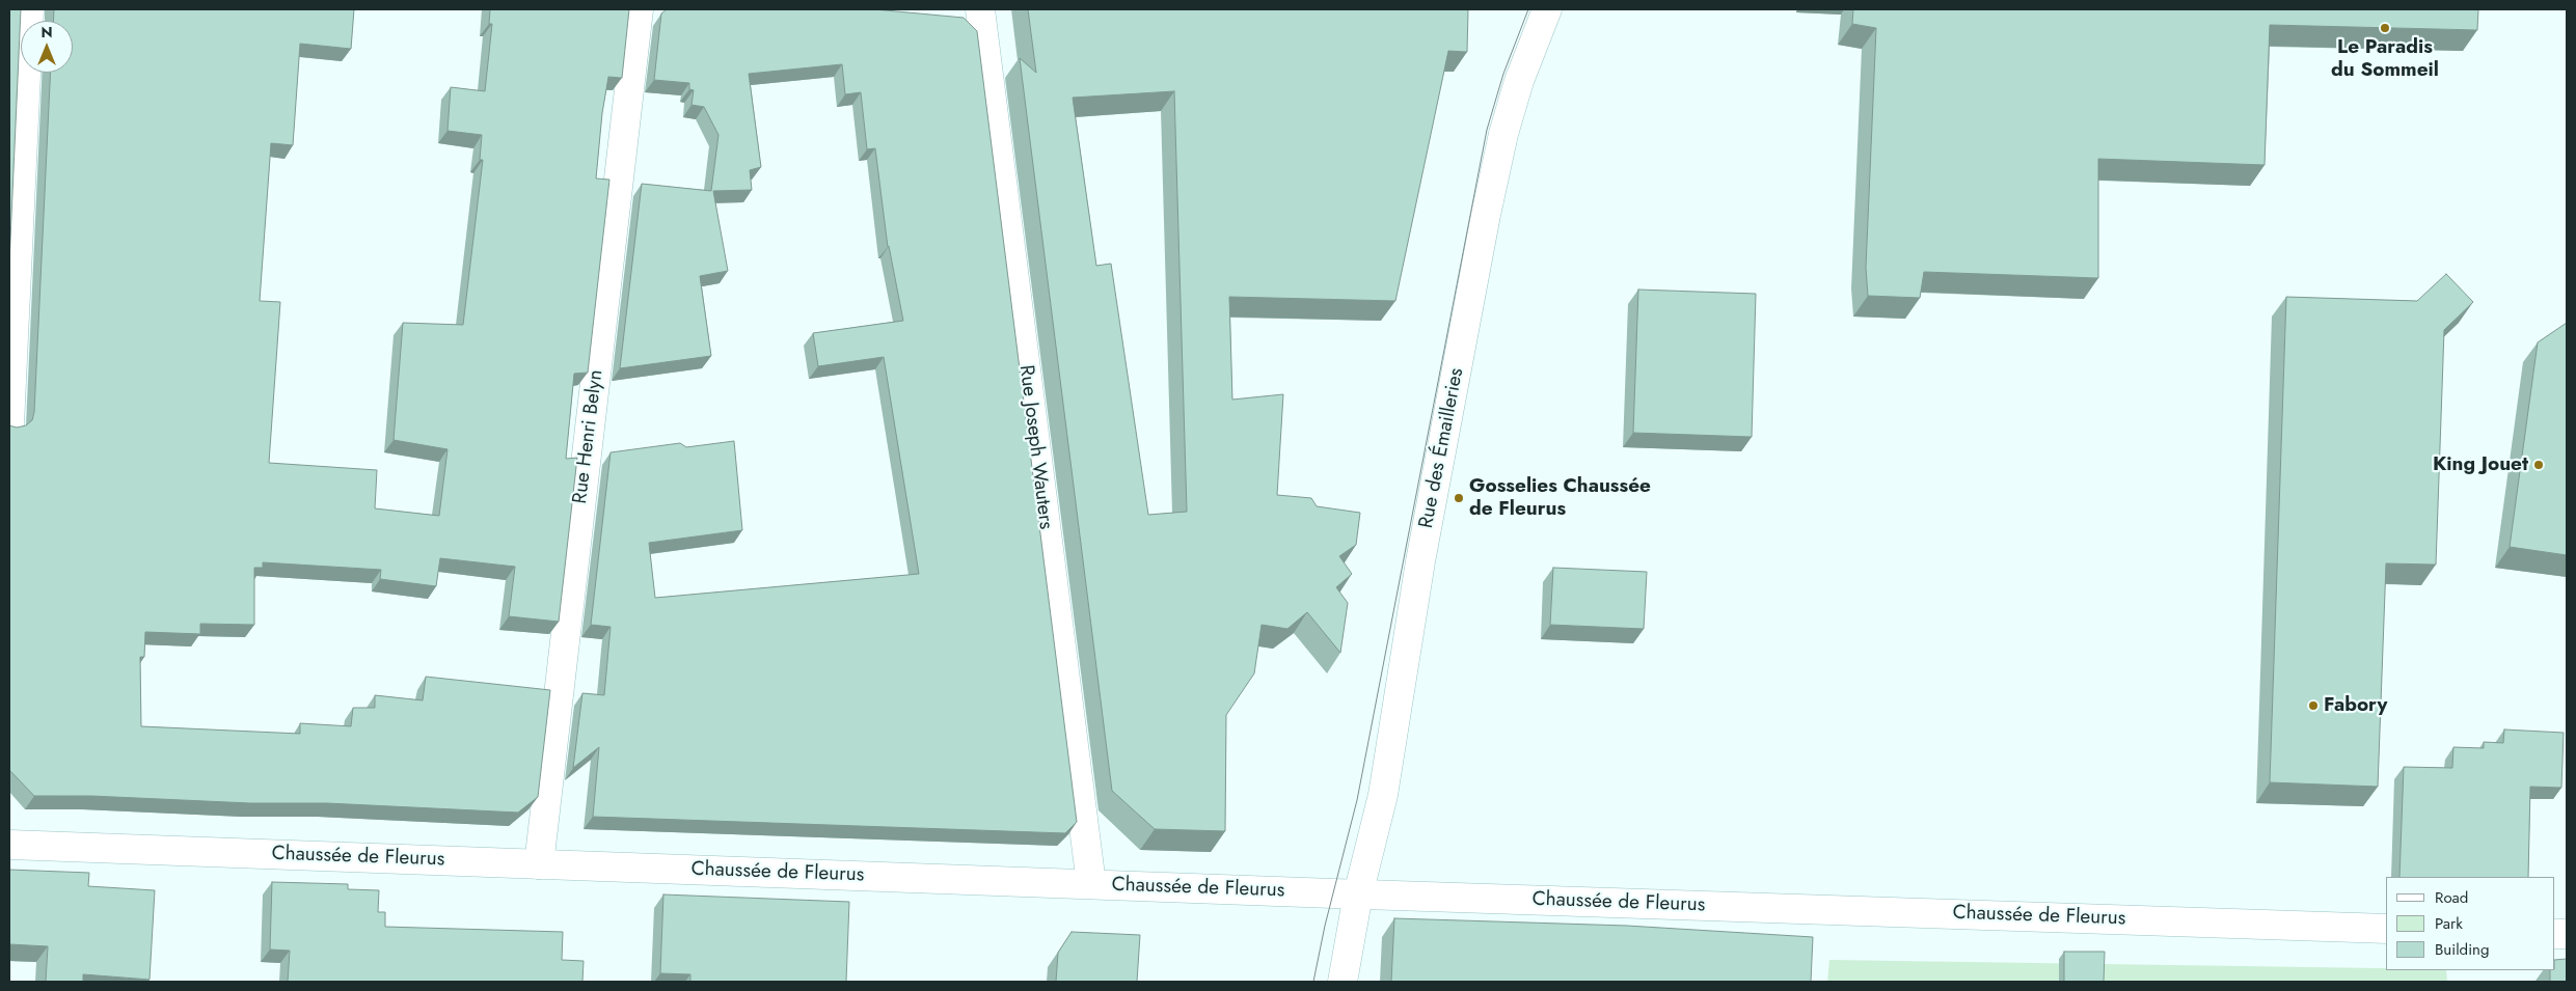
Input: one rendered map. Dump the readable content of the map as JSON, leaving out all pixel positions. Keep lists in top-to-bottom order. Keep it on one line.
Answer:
{"streets":{"street":["Rue Henri Belyn","Rue Joseph Wauters","Rue des Émailleries","Chaussée de Fleurus"]},"crossings":[["Rue Henri Belyn","Chaussée de Fleurus"],["Rue Joseph Wauters","Chaussée de Fleurus"],["Rue des Émailleries","Chaussée de Fleurus"]],"places":["Le Paradis du Sommeil","King Jouet","Gosselies Chaussée de Fleurus","Fabory"],"legend":["Road","Park","Building"],"north":"top"}
